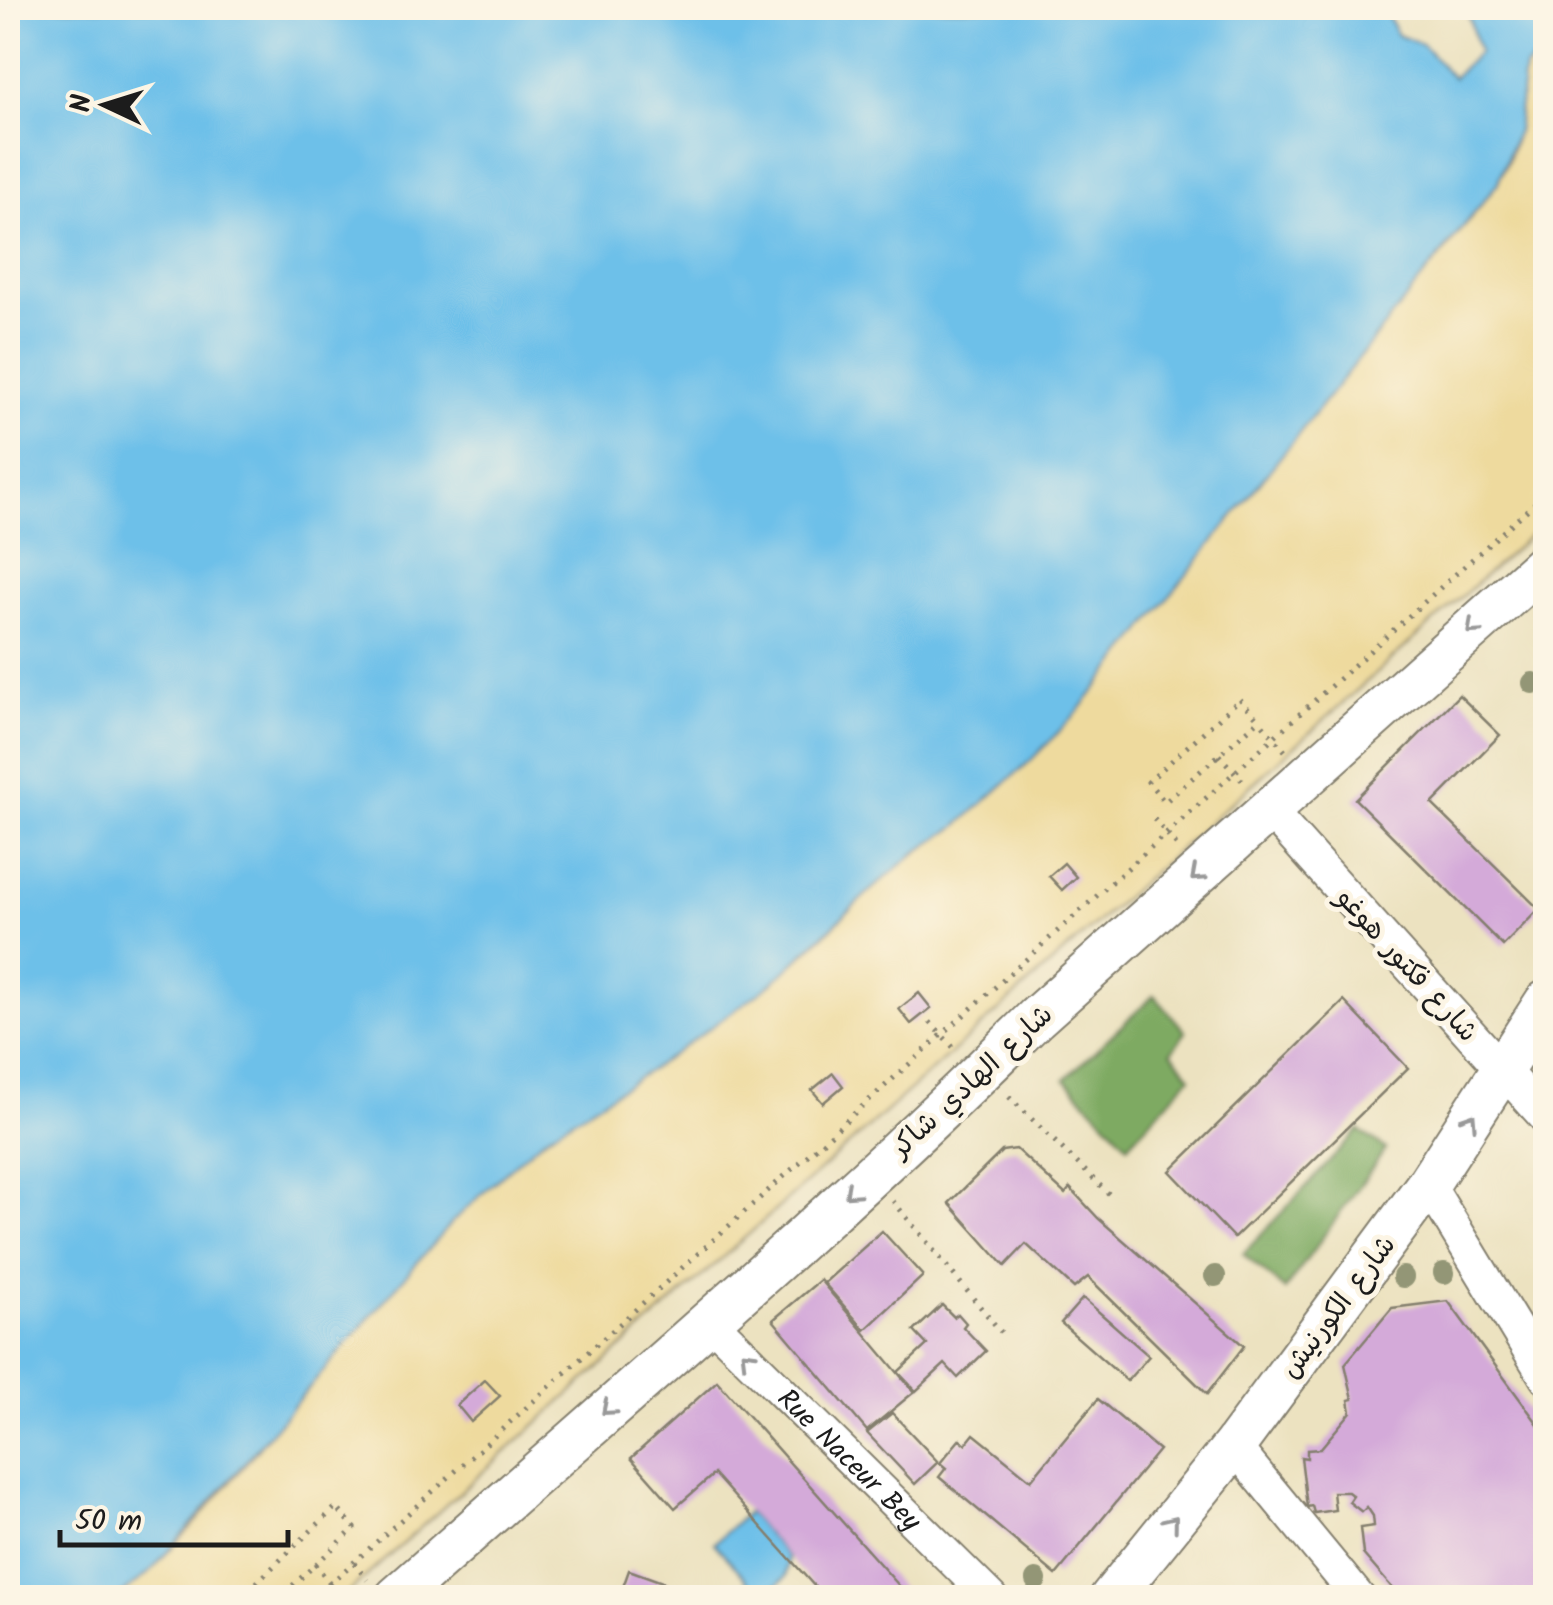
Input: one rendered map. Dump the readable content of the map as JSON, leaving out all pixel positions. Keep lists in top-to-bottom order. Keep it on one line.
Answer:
{"streets":{"main road":["شارع الهادي شاكر","شارع الكورنيش"],"street":["شارع فكتور هوغو","Rue Naceur Bey"]},"crossings":[["شارع فكتور هوغو","شارع الهادي شاكر"],["شارع فكتور هوغو","شارع الكورنيش"],["شارع الهادي شاكر","Rue Naceur Bey"]],"one_way":["شارع الهادي شاكر","شارع الكورنيش","Rue Naceur Bey"],"scale_bar":"50 m","north":"left"}
